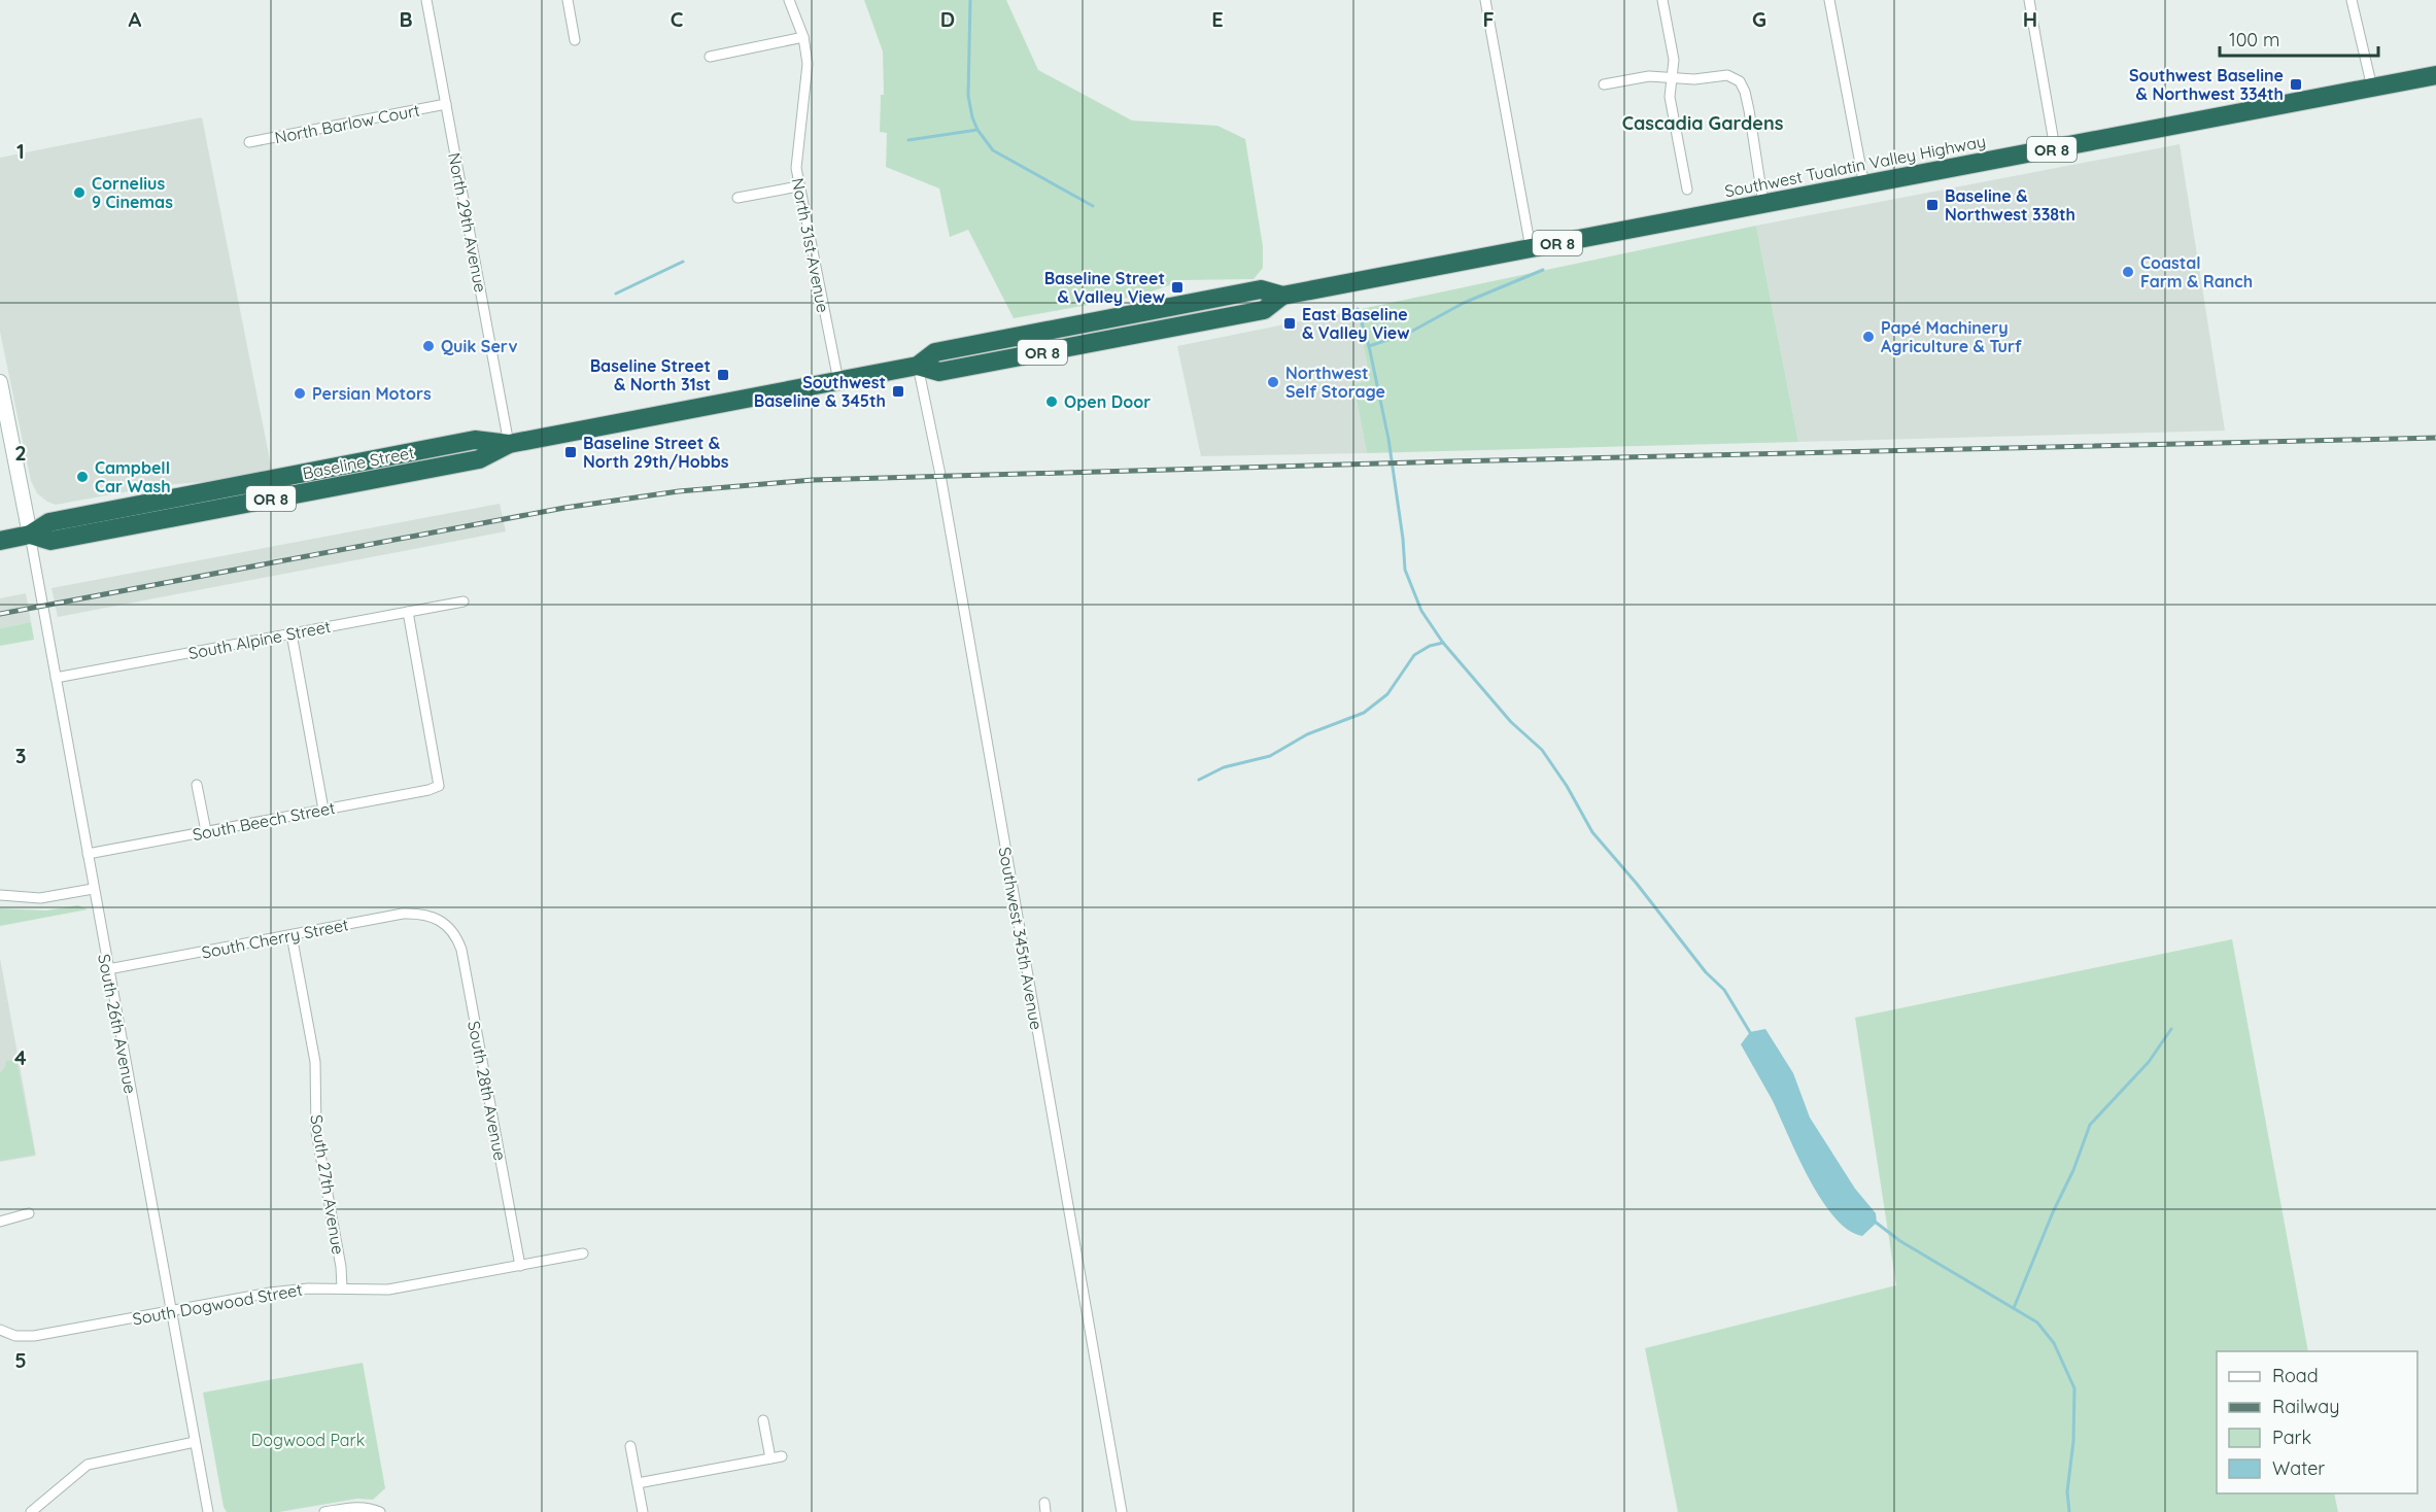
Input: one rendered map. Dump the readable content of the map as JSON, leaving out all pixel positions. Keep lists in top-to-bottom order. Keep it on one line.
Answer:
{"streets":{"highway":["OR 8","Southwest Tualatin Valley Highway","Baseline Street"],"street":["North Barlow Court","North 29th Avenue","North 31st Avenue","South Alpine Street","South Beech Street","South Cherry Street","Southwest 345th Avenue","South 26th Avenue","South 28th Avenue","South 27th Avenue","South Dogwood Street"]},"crossings":[["North Barlow Court","North 29th Avenue"],["Southwest Tualatin Valley Highway","Baseline Street"],["North 29th Avenue","Baseline Street"],["North 31st Avenue","Baseline Street"],["Baseline Street","Southwest 345th Avenue"],["Baseline Street","South 26th Avenue"],["South Alpine Street","South Beech Street"],["South Alpine Street","South 26th Avenue"],["South Beech Street","South 26th Avenue"],["South Cherry Street","South 26th Avenue"],["South Cherry Street","South 28th Avenue"],["South Cherry Street","South 27th Avenue"],["South 26th Avenue","South Dogwood Street"],["South 28th Avenue","South Dogwood Street"],["South 27th Avenue","South Dogwood Street"]],"districts":["Cascadia Gardens"],"parks":["Dogwood Park"],"places":{"transit":["Southwest Baseline & Northwest 334th","Baseline & Northwest 338th","Baseline Street & Valley View","East Baseline & Valley View","Baseline Street & North 31st","Southwest Baseline & 345th","Baseline Street & North 29th/Hobbs"],"other":["Cornelius 9 Cinemas","Coastal Farm & Ranch","Papé Machinery Agriculture & Turf","Quik Serv","Northwest Self Storage","Persian Motors","Open Door","Campbell Car Wash"]},"legend":["Road","Railway","Park","Water"],"scale_bar":"100 m","grid":{"columns":["A","B","C","D","E","F","G","H"],"rows":["1","2","3","4","5"]}}
